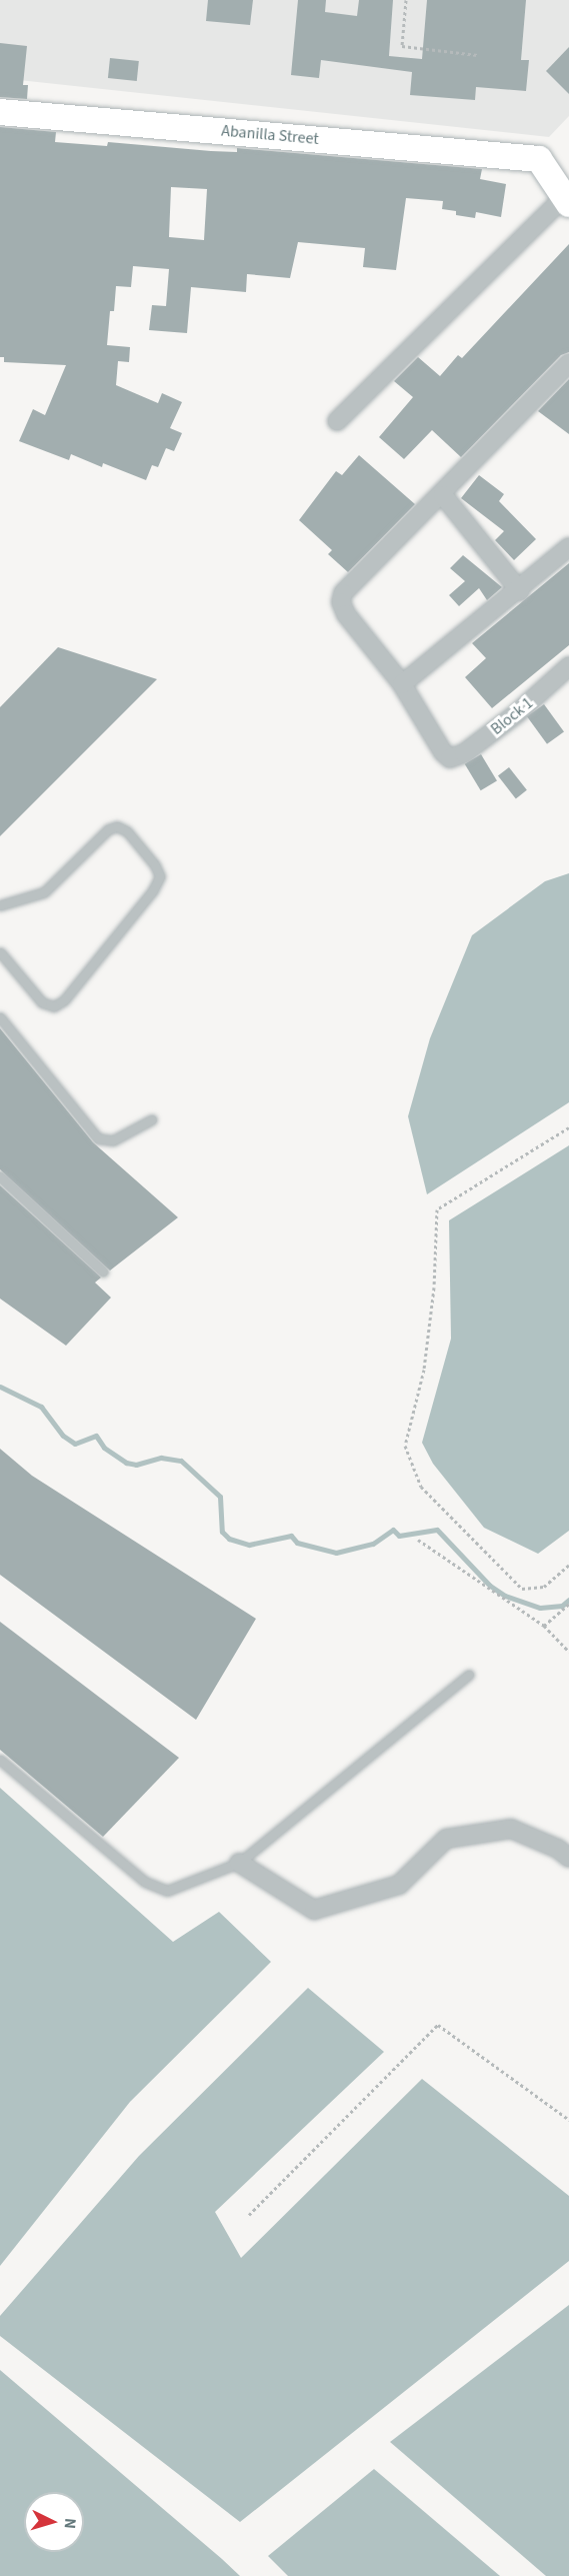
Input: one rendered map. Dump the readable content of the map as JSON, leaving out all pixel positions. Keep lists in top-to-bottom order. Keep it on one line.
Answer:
{"streets":{"street":["Abanilla Street","Block 1"]},"north":"right"}
